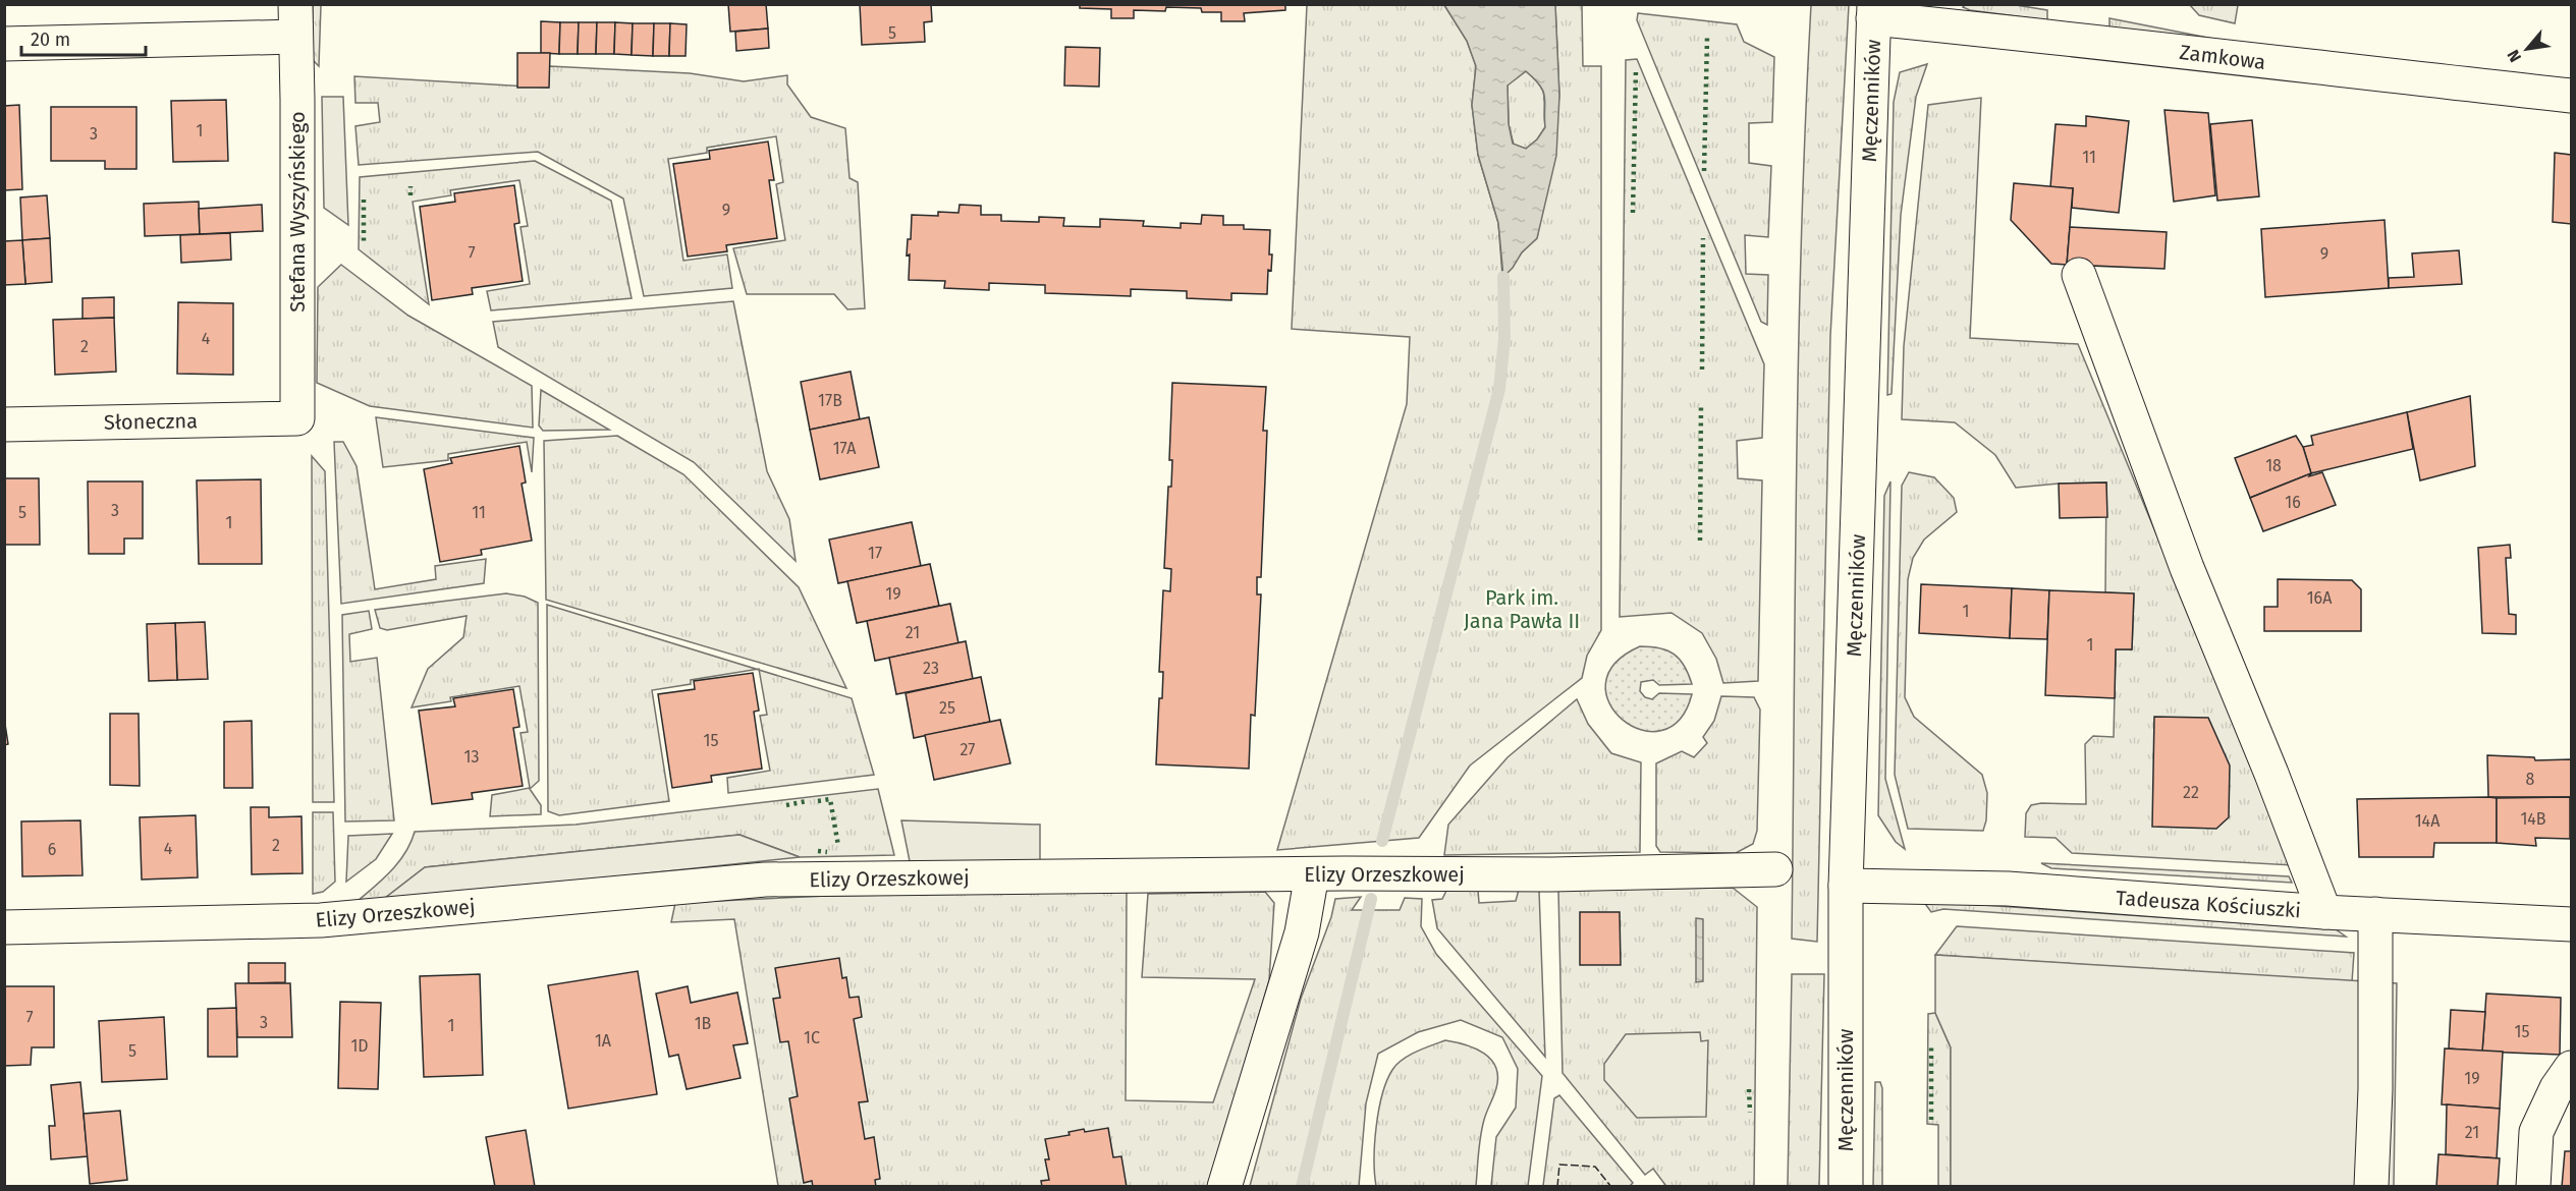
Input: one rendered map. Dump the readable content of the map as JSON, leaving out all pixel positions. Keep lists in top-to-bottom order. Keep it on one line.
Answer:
{"streets":{"street":["Zamkowa","Męczenników","Stefana Wyszyńskiego","Słoneczna","Elizy Orzeszkowej","Tadeusza Kościuszki"]},"crossings":[["Zamkowa","Męczenników"],["Męczenników","Tadeusza Kościuszki"],["Stefana Wyszyńskiego","Słoneczna"]],"parks":["Park im. Jana Pawła II"],"house_numbers":["5","1","3","11","9","7","9","4","2","17B","17A","18","16","3","5","11","1","17","19","16A","1","21","1","23","25","15","27","13","8","22","14B","14A","2","4","6","7","3","1B","1","15","1C","1A","1D","5","19","21"],"scale_bar":"20 m","north":"bottom left"}
